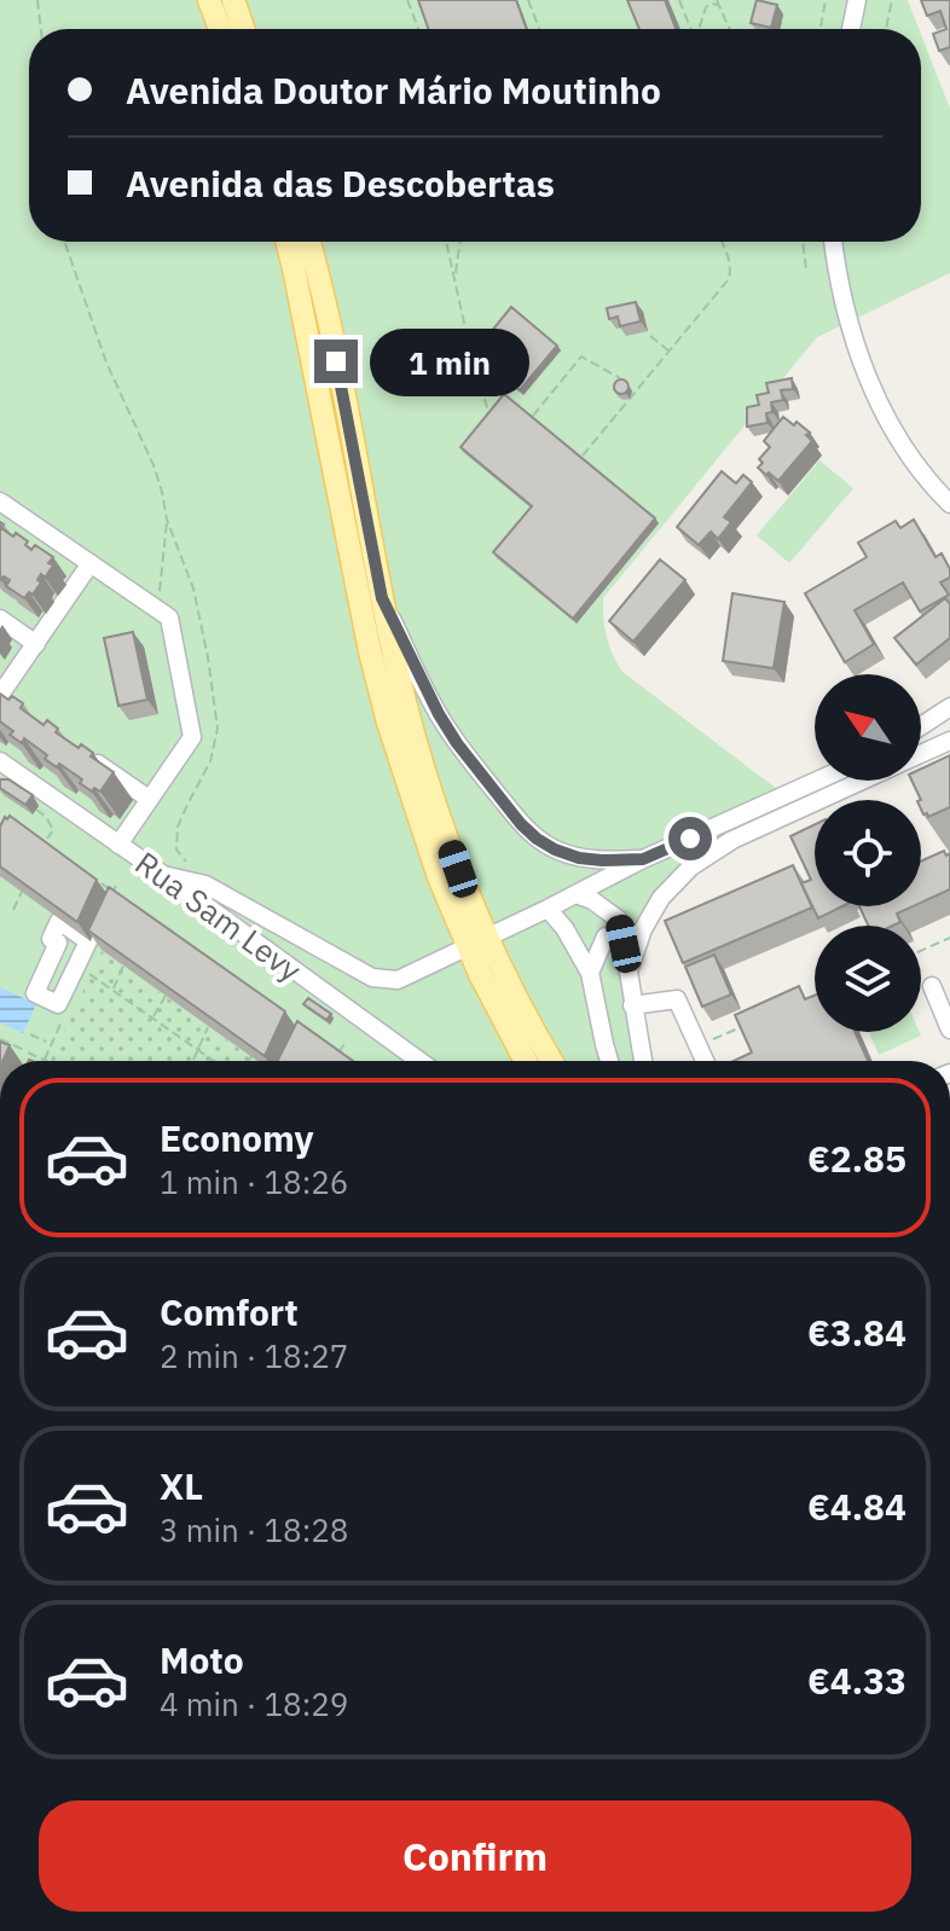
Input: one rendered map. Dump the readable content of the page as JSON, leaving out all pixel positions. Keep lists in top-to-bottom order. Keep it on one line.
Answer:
{"streets":{"street":["Rua Sam Levy"]},"north":"top left","page":{"banner":["Avenida Doutor Mário Moutinho","Avenida das Descobertas"],"bubble":"1 min","list":[{"name":"Economy","note":"1 min · 18:26","value":"€2.85"},{"name":"Comfort","note":"2 min · 18:27","value":"€3.84"},{"name":"XL","note":"3 min · 18:28","value":"€4.84"},{"name":"Moto","note":"4 min · 18:29","value":"€4.33"}],"buttons":"Confirm"}}
